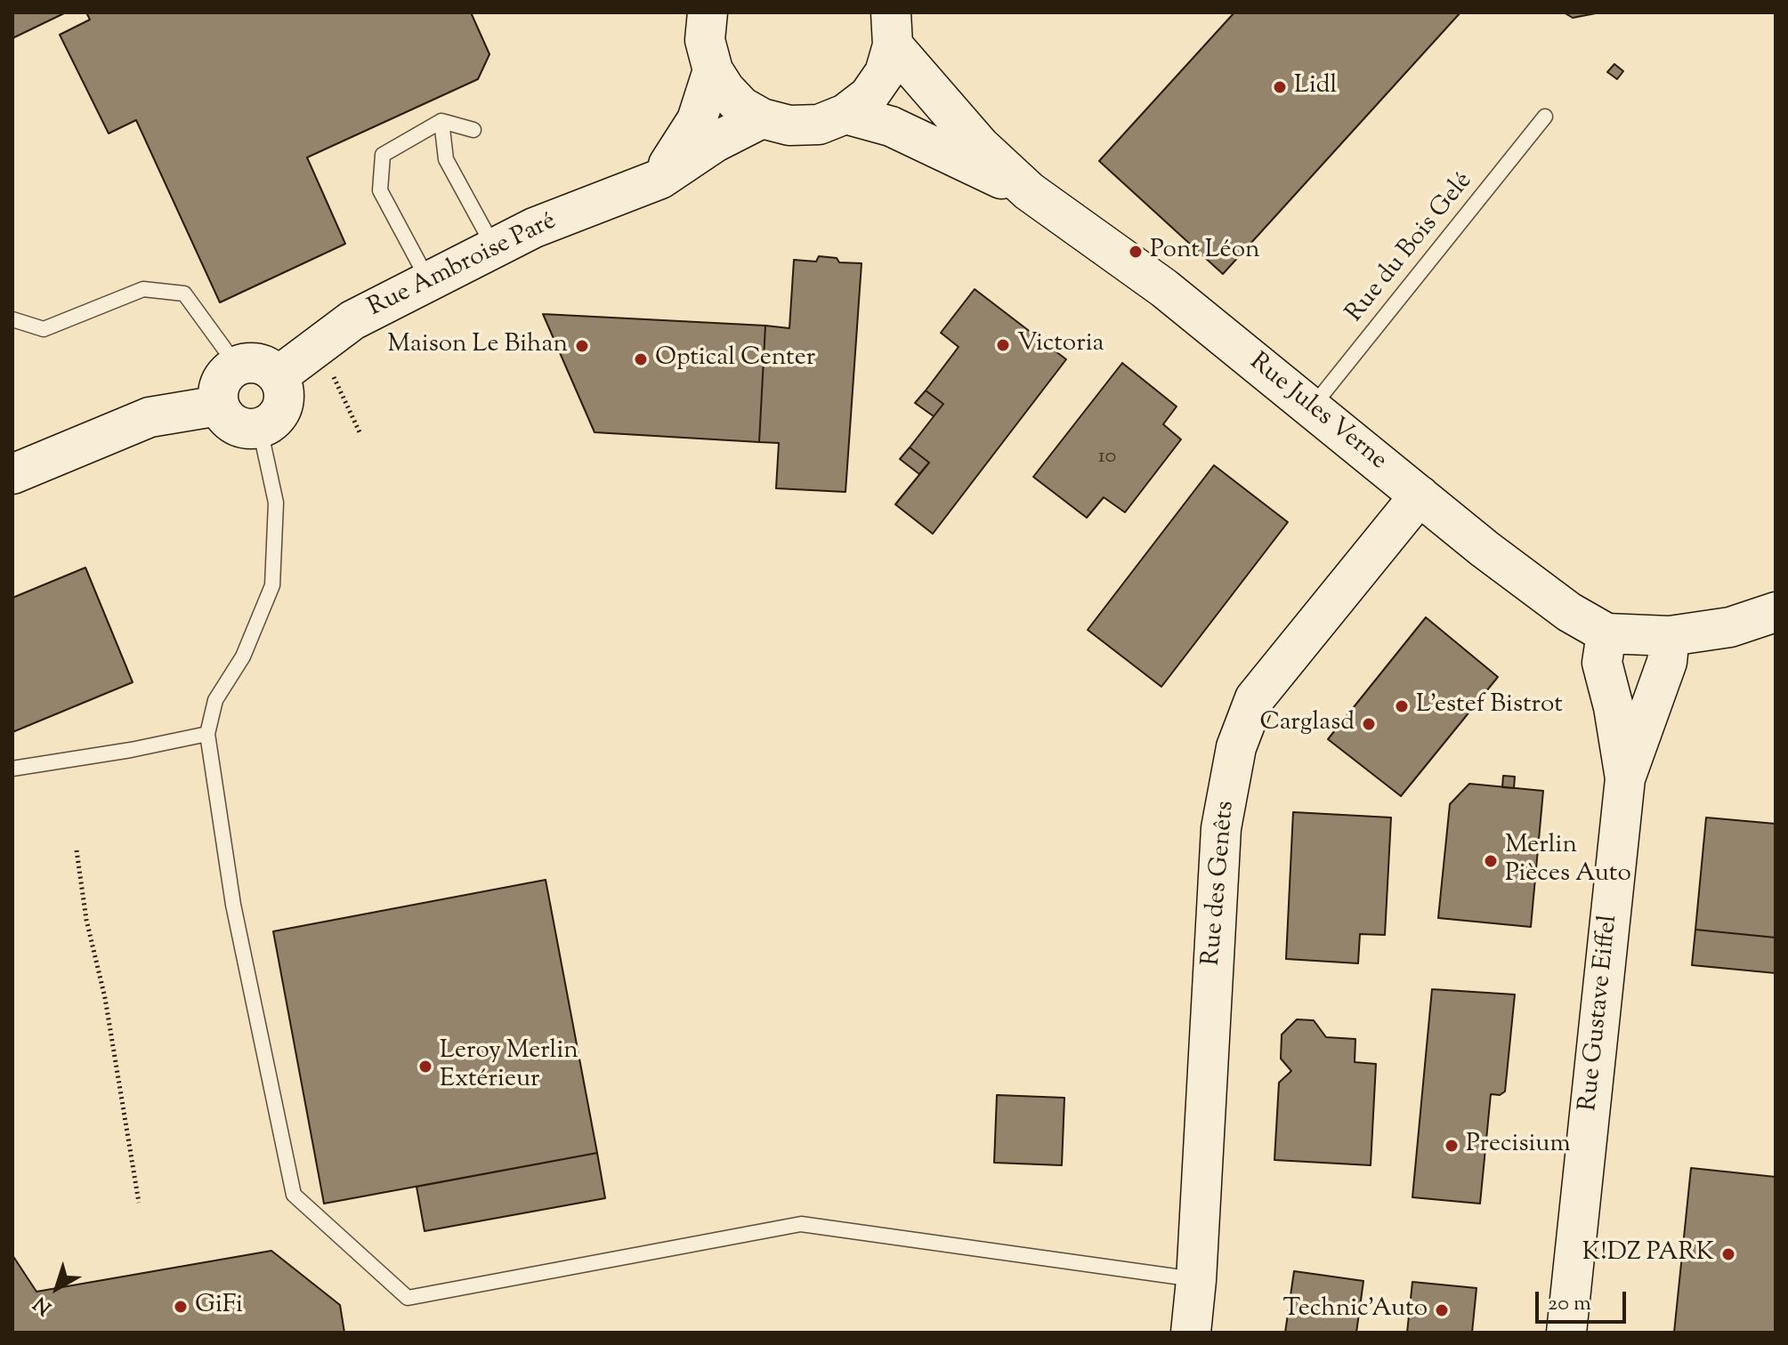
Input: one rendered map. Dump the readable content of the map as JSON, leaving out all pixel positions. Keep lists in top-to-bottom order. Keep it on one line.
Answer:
{"streets":{"street":["Rue Ambroise Paré","Rue Jules Verne","Rue des Genêts","Rue Gustave Eiffel"],"lane":["Rue du Bois Gelé"]},"crossings":[["Rue du Bois Gelé","Rue Jules Verne"],["Rue Jules Verne","Rue des Genêts"],["Rue Jules Verne","Rue Gustave Eiffel"]],"places":["Lidl","Pont Léon","Victoria","Maison Le Bihan","Optical Center","L'estef Bistrot","Carglasd","Merlin Pièces Auto","Leroy Merlin Extérieur","Precisium","K!DZ PARK","GiFi","Technic'Auto"],"house_numbers":["10"],"scale_bar":"20 m","north":"bottom left"}
